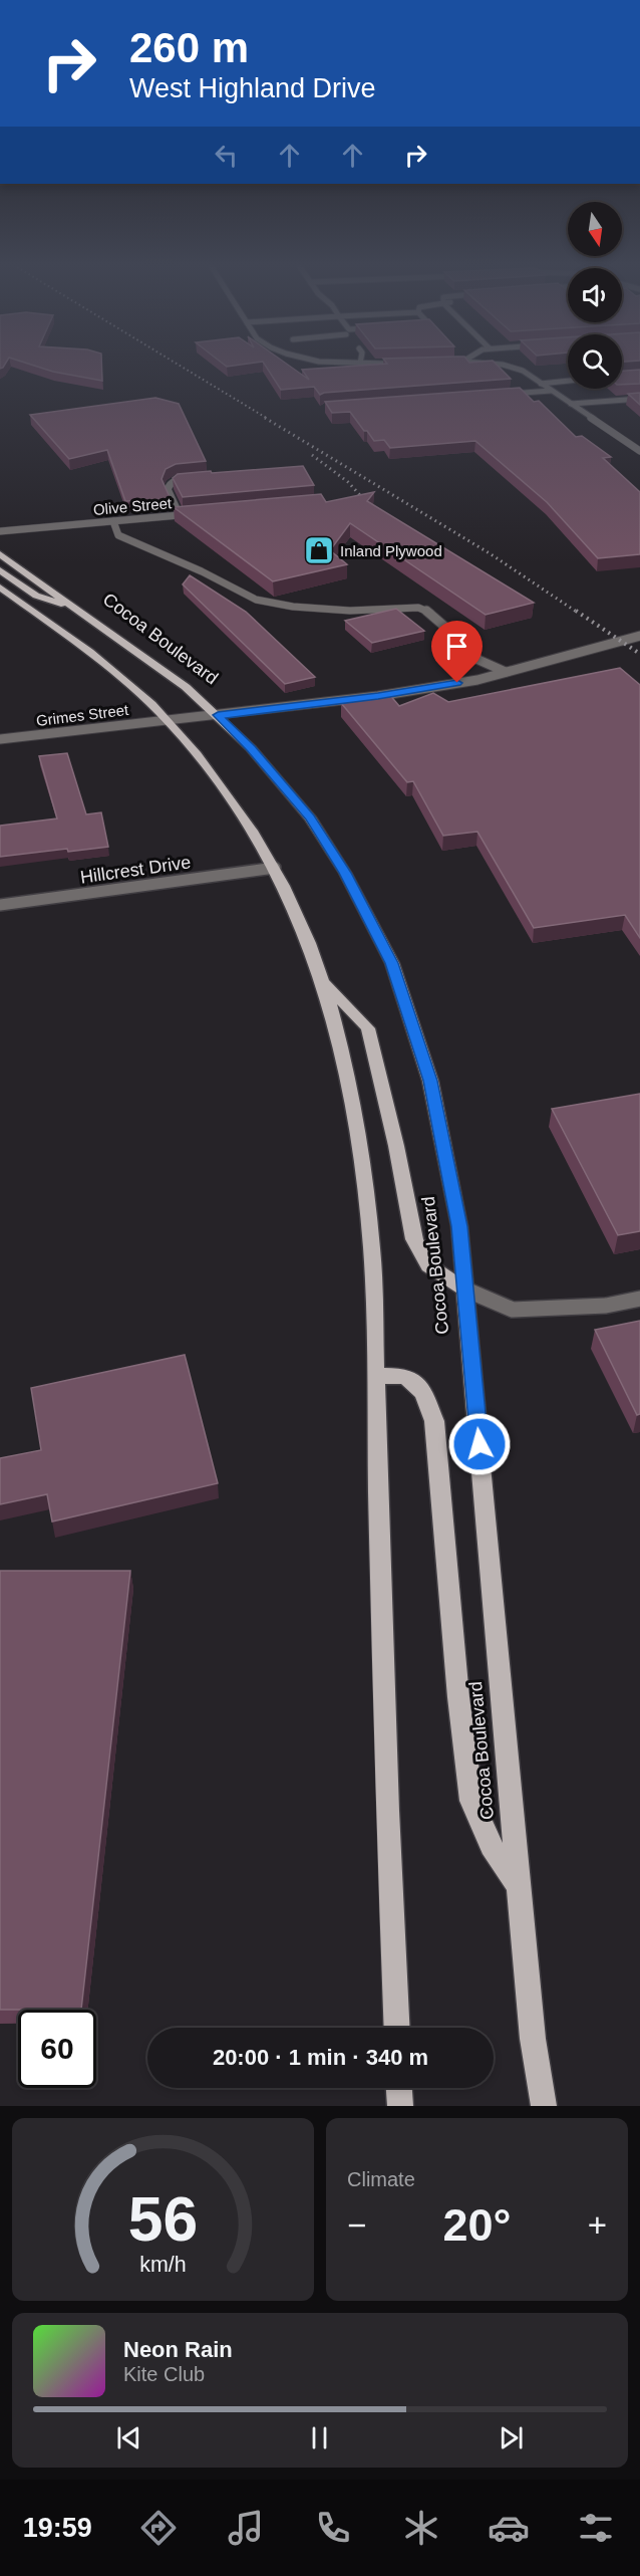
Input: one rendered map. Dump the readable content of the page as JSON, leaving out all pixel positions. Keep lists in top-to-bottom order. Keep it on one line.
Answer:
{"streets":{"main road":["Cocoa Boulevard"],"street":["Olive Street","Grimes Street","Hillcrest Drive"]},"crossings":[["Cocoa Boulevard","Grimes Street"]],"places":{"shop":["Inland Plywood"]},"north":"bottom","page":{"turn":["260 m","West Highland Drive"],"limit":"60","trip":"20:00 · 1 min · 340 m","tile":"Climate","heat":["−","20°","+"],"song":["Neon Rain","Kite Club"],"tabs":"19:59","gauge":["56","km/h"]}}
